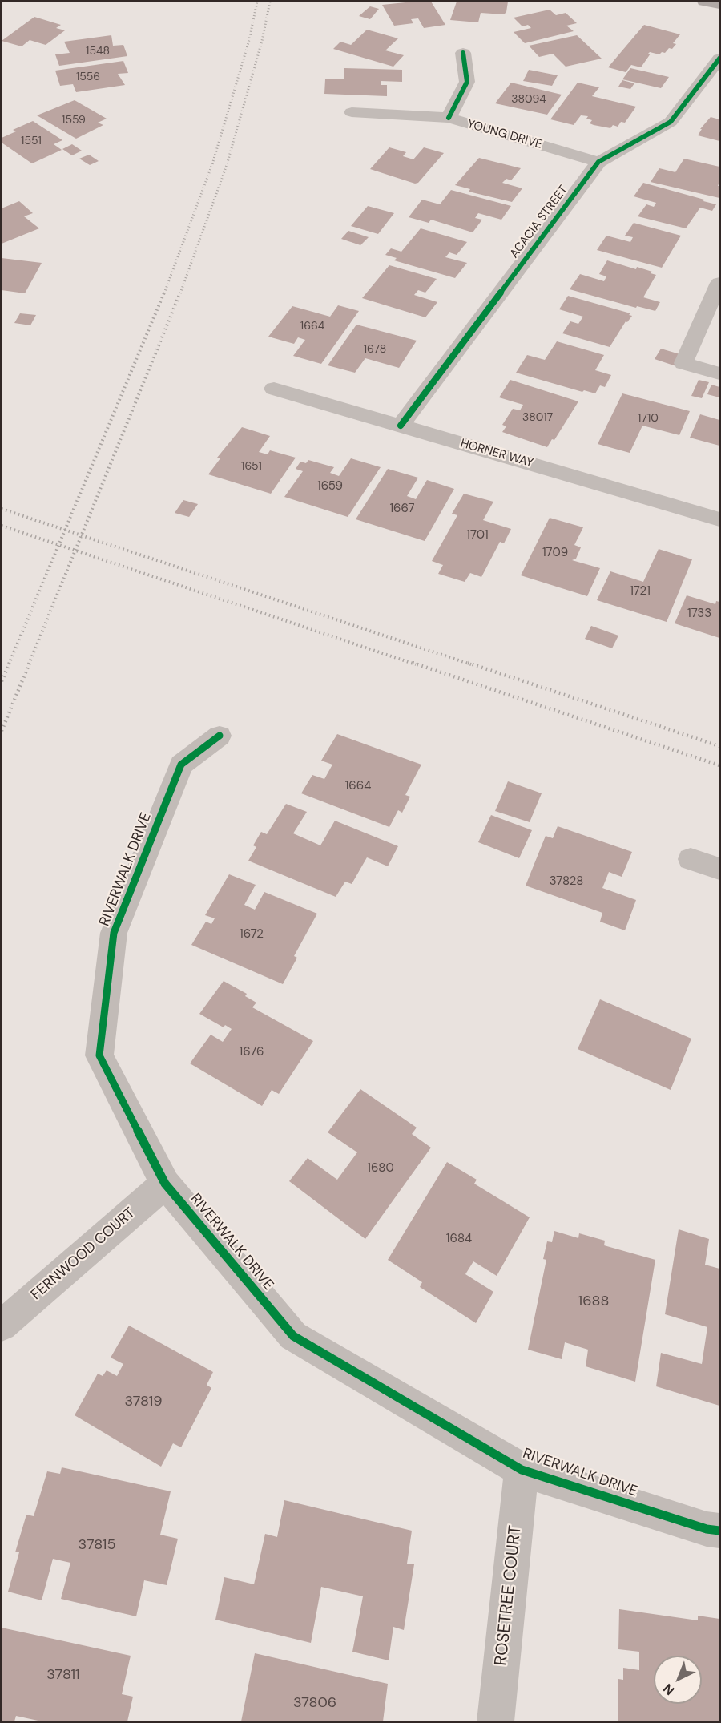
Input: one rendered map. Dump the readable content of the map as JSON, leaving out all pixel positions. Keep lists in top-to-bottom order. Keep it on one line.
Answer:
{"streets":{"street":["YOUNG DRIVE","ACACIA STREET","HORNER WAY","RIVERWALK DRIVE","FERNWOOD COURT","ROSETREE COURT"]},"crossings":[["YOUNG DRIVE","ACACIA STREET"],["ACACIA STREET","HORNER WAY"],["RIVERWALK DRIVE","FERNWOOD COURT"],["RIVERWALK DRIVE","ROSETREE COURT"]],"house_numbers":["1548","1556","38094","1559","1551","1664","1678","38017","1710","1651","1659","1667","1701","1709","1721","1733","1664","37828","1672","1676","1680","1684","1688","37819","37815","37811","37806"],"north":"bottom left"}
